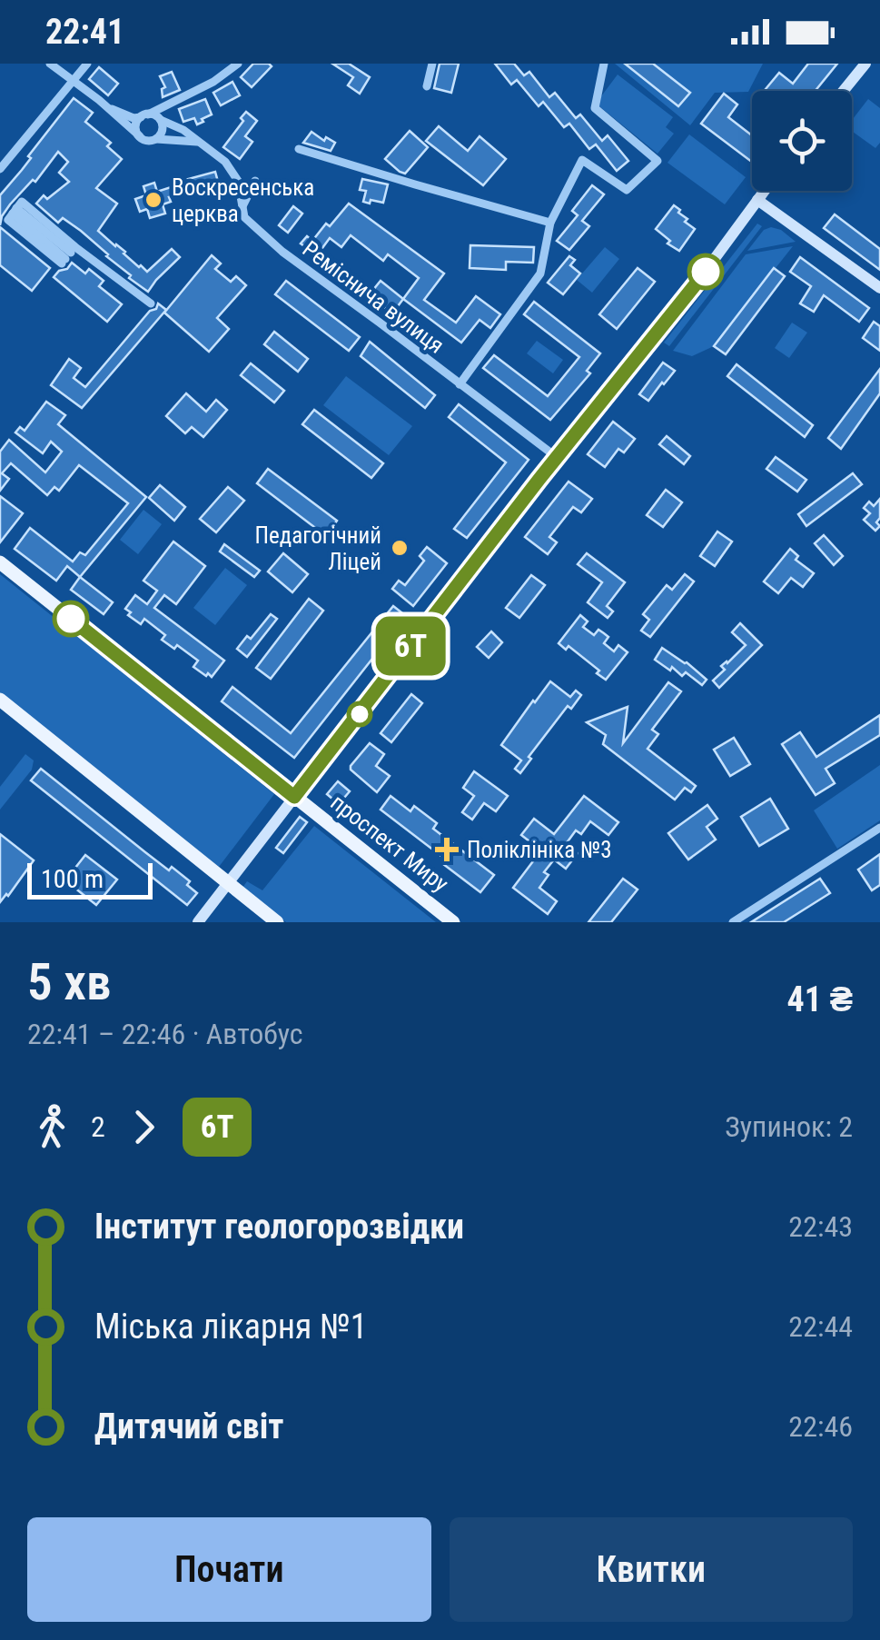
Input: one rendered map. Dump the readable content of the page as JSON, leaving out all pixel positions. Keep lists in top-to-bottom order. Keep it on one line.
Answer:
{"streets":{"main road":["проспект Миру"],"street":["Реміснича вулиця"]},"places":{"other":["Воскресенська церква","Педагогічний Ліцей"],"health":["Поліклініка №3"]},"lines":["bus line 6Т"],"scale_bar":"100 m","page":{"status":"22:41","on_map":"6Т","scale":"100 m","heading":["5 хв","22:41 – 22:46 · Автобус","41 ₴"],"legs":["2","6Т","Зупинок: 2"],"list":[{"name":"Інститут геологорозвідки","value":"22:43"},{"name":"Міська лікарня №1","value":"22:44"},{"name":"Дитячий світ","value":"22:46"}],"buttons":["Почати","Квитки"]}}
